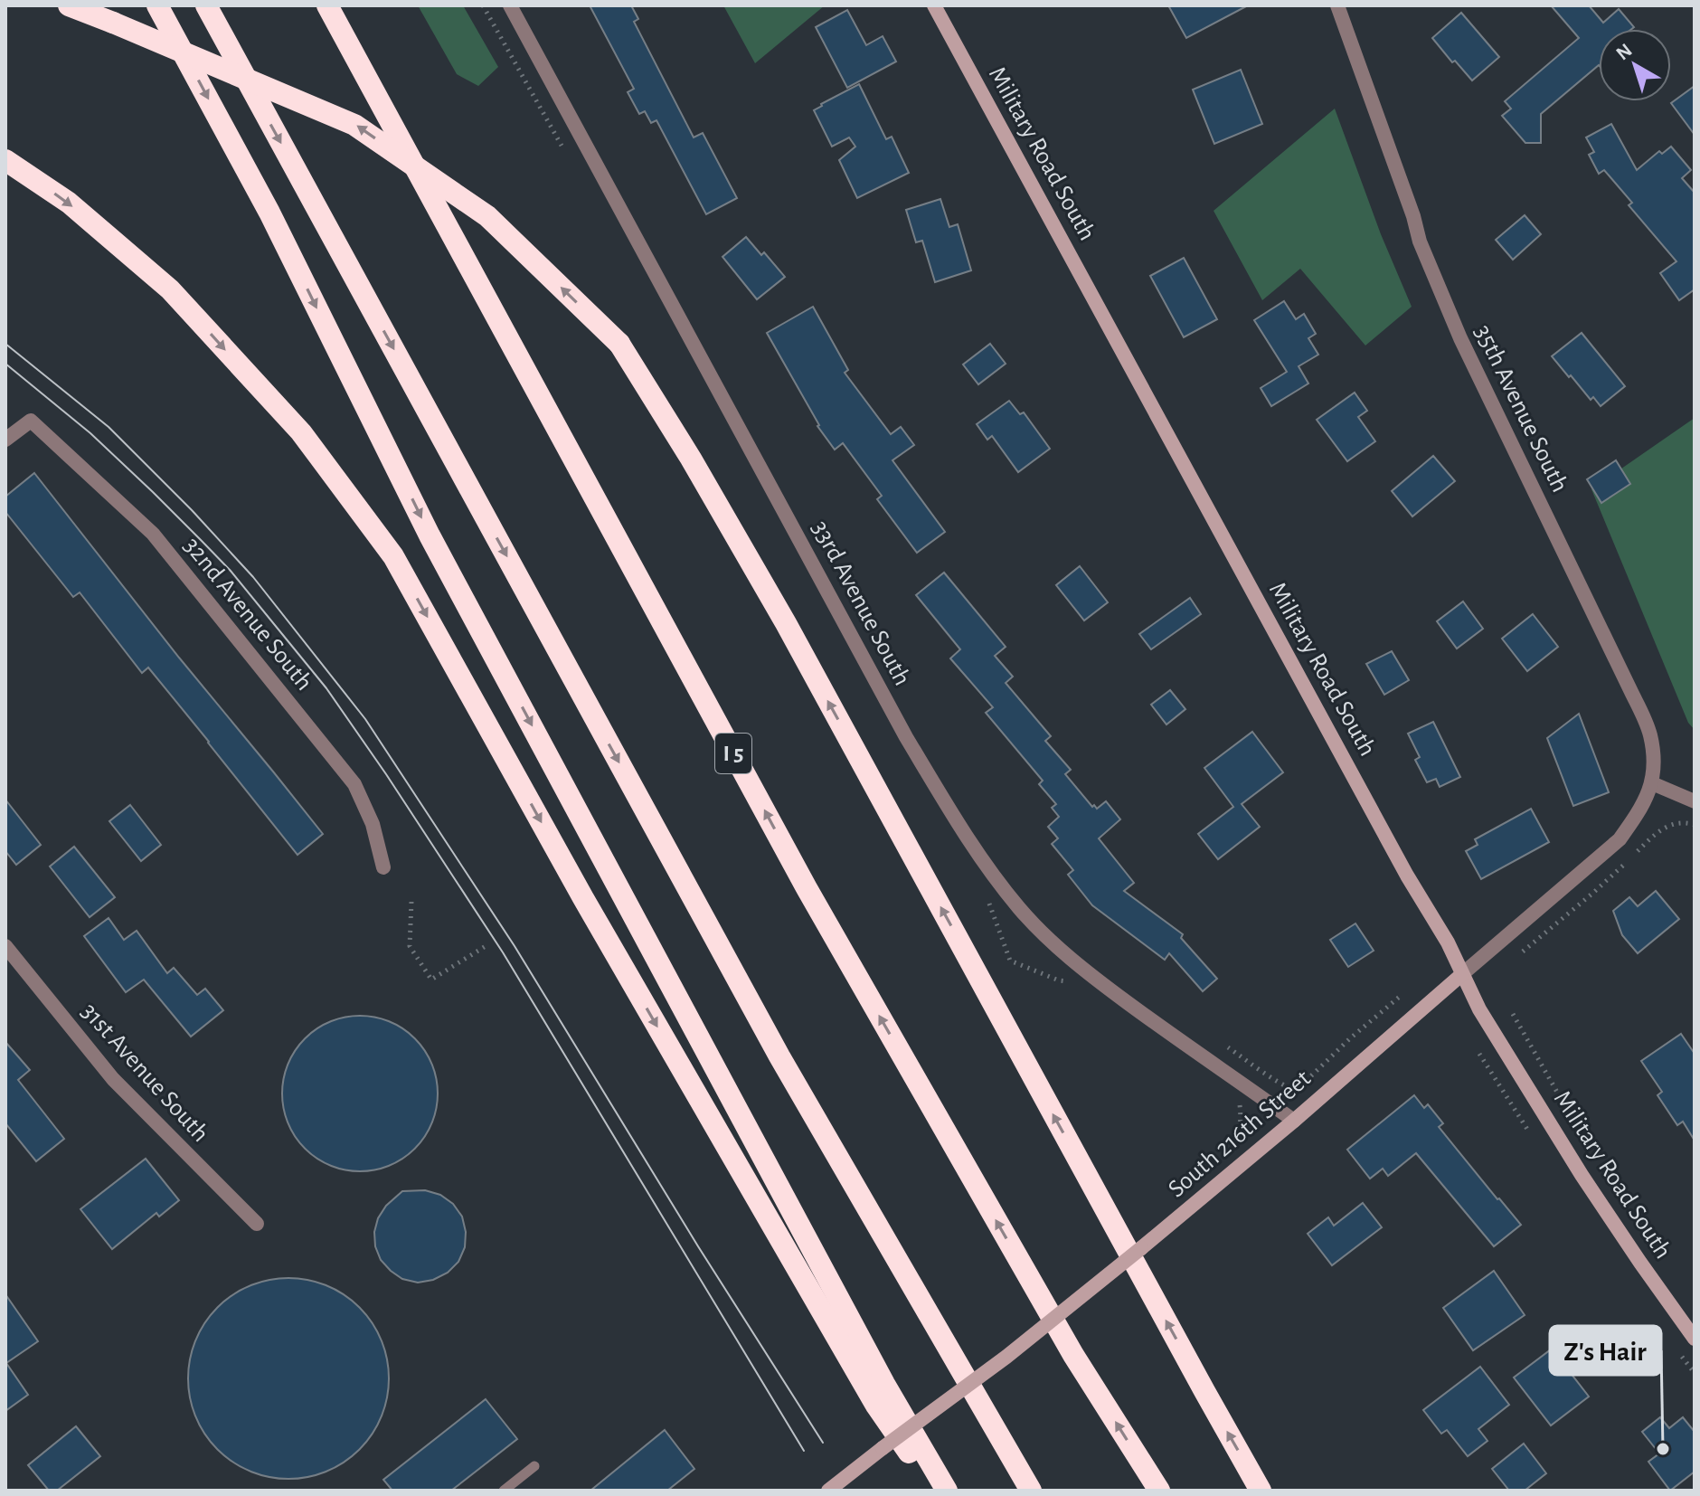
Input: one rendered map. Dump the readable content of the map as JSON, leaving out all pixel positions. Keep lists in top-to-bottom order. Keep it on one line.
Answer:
{"streets":{"highway":["I 5"],"main road":["Military Road South","South 216th Street"],"street":["35th Avenue South","33rd Avenue South","32nd Avenue South","31st Avenue South"]},"crossings":[["Military Road South","South 216th Street"],["35th Avenue South","South 216th Street"],["33rd Avenue South","South 216th Street"]],"places":["Z's Hair"],"north":"top left"}
